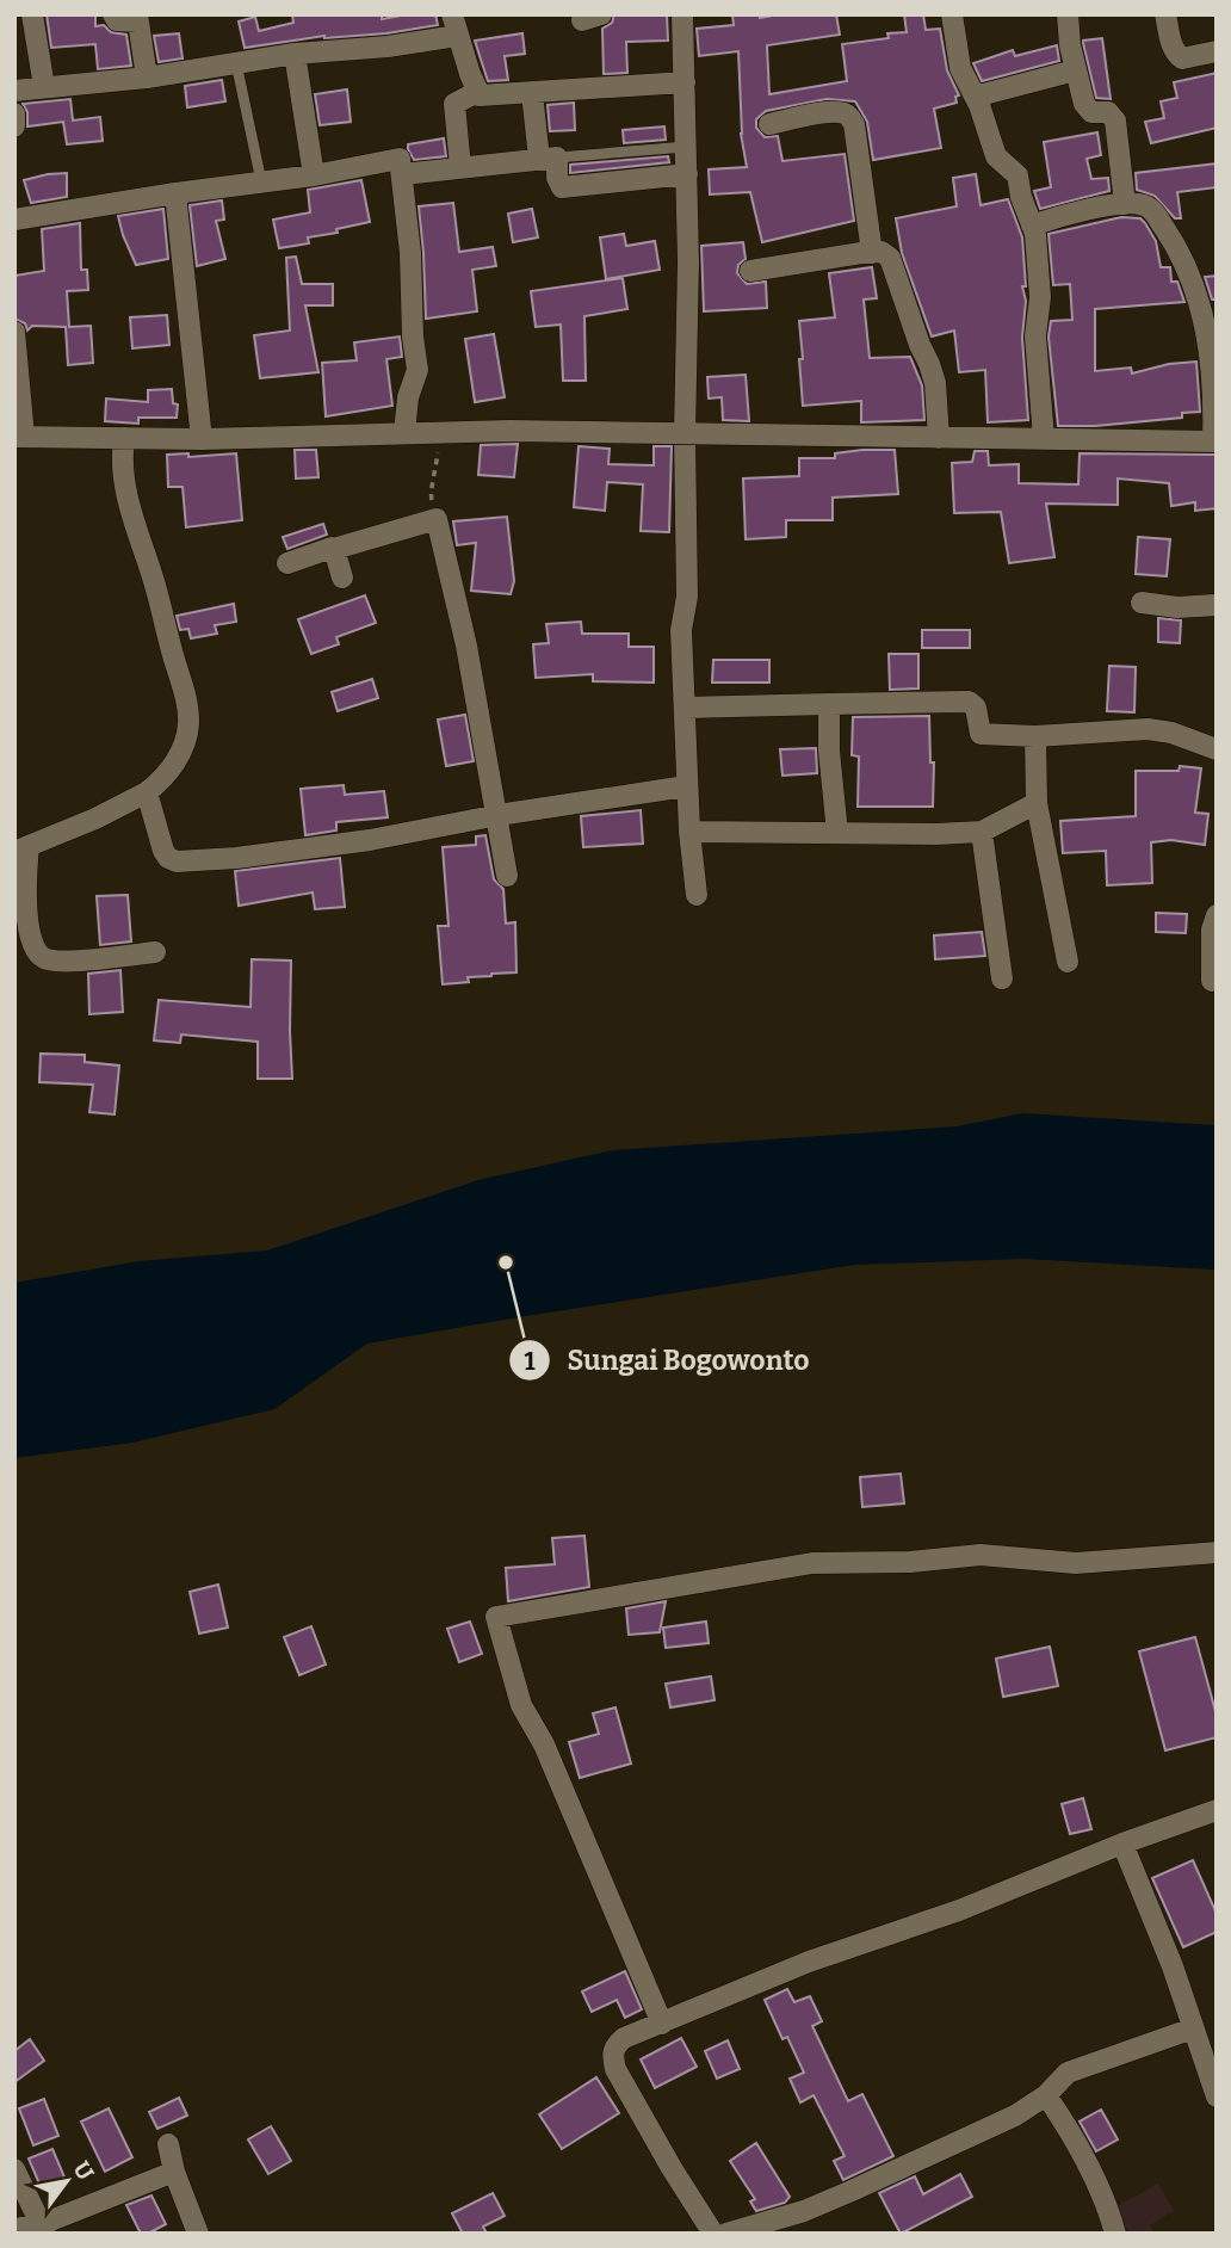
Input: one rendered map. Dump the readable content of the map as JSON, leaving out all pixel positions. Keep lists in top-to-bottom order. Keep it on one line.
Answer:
{"places":["Sungai Bogowonto"],"north":"top right"}
